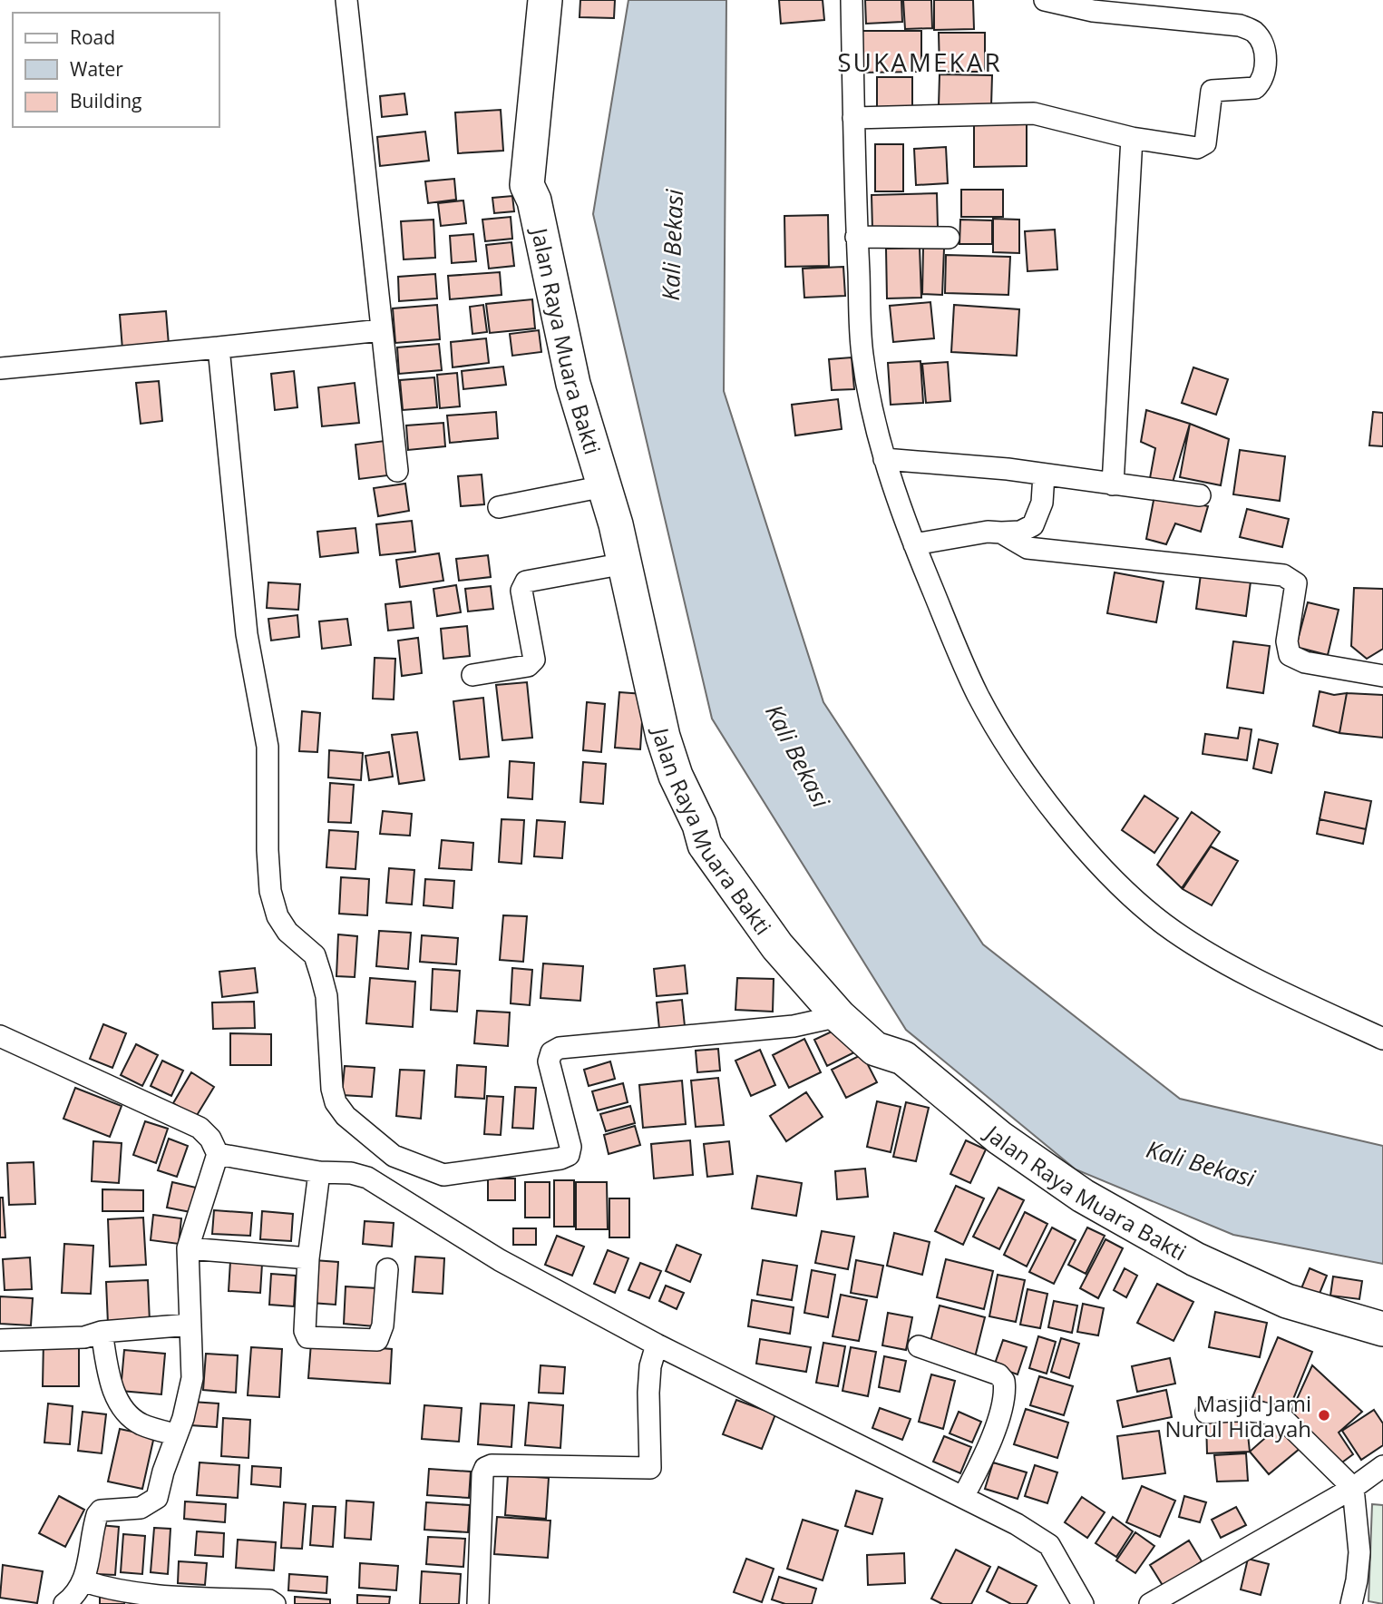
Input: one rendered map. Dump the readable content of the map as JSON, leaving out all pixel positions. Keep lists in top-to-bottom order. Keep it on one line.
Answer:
{"streets":{"main road":["Jalan Raya Muara Bakti"]},"districts":["SUKAMEKAR"],"water":["Kali Bekasi"],"places":["Masjid Jami Nurul Hidayah"],"legend":["Road","Water","Building"]}
